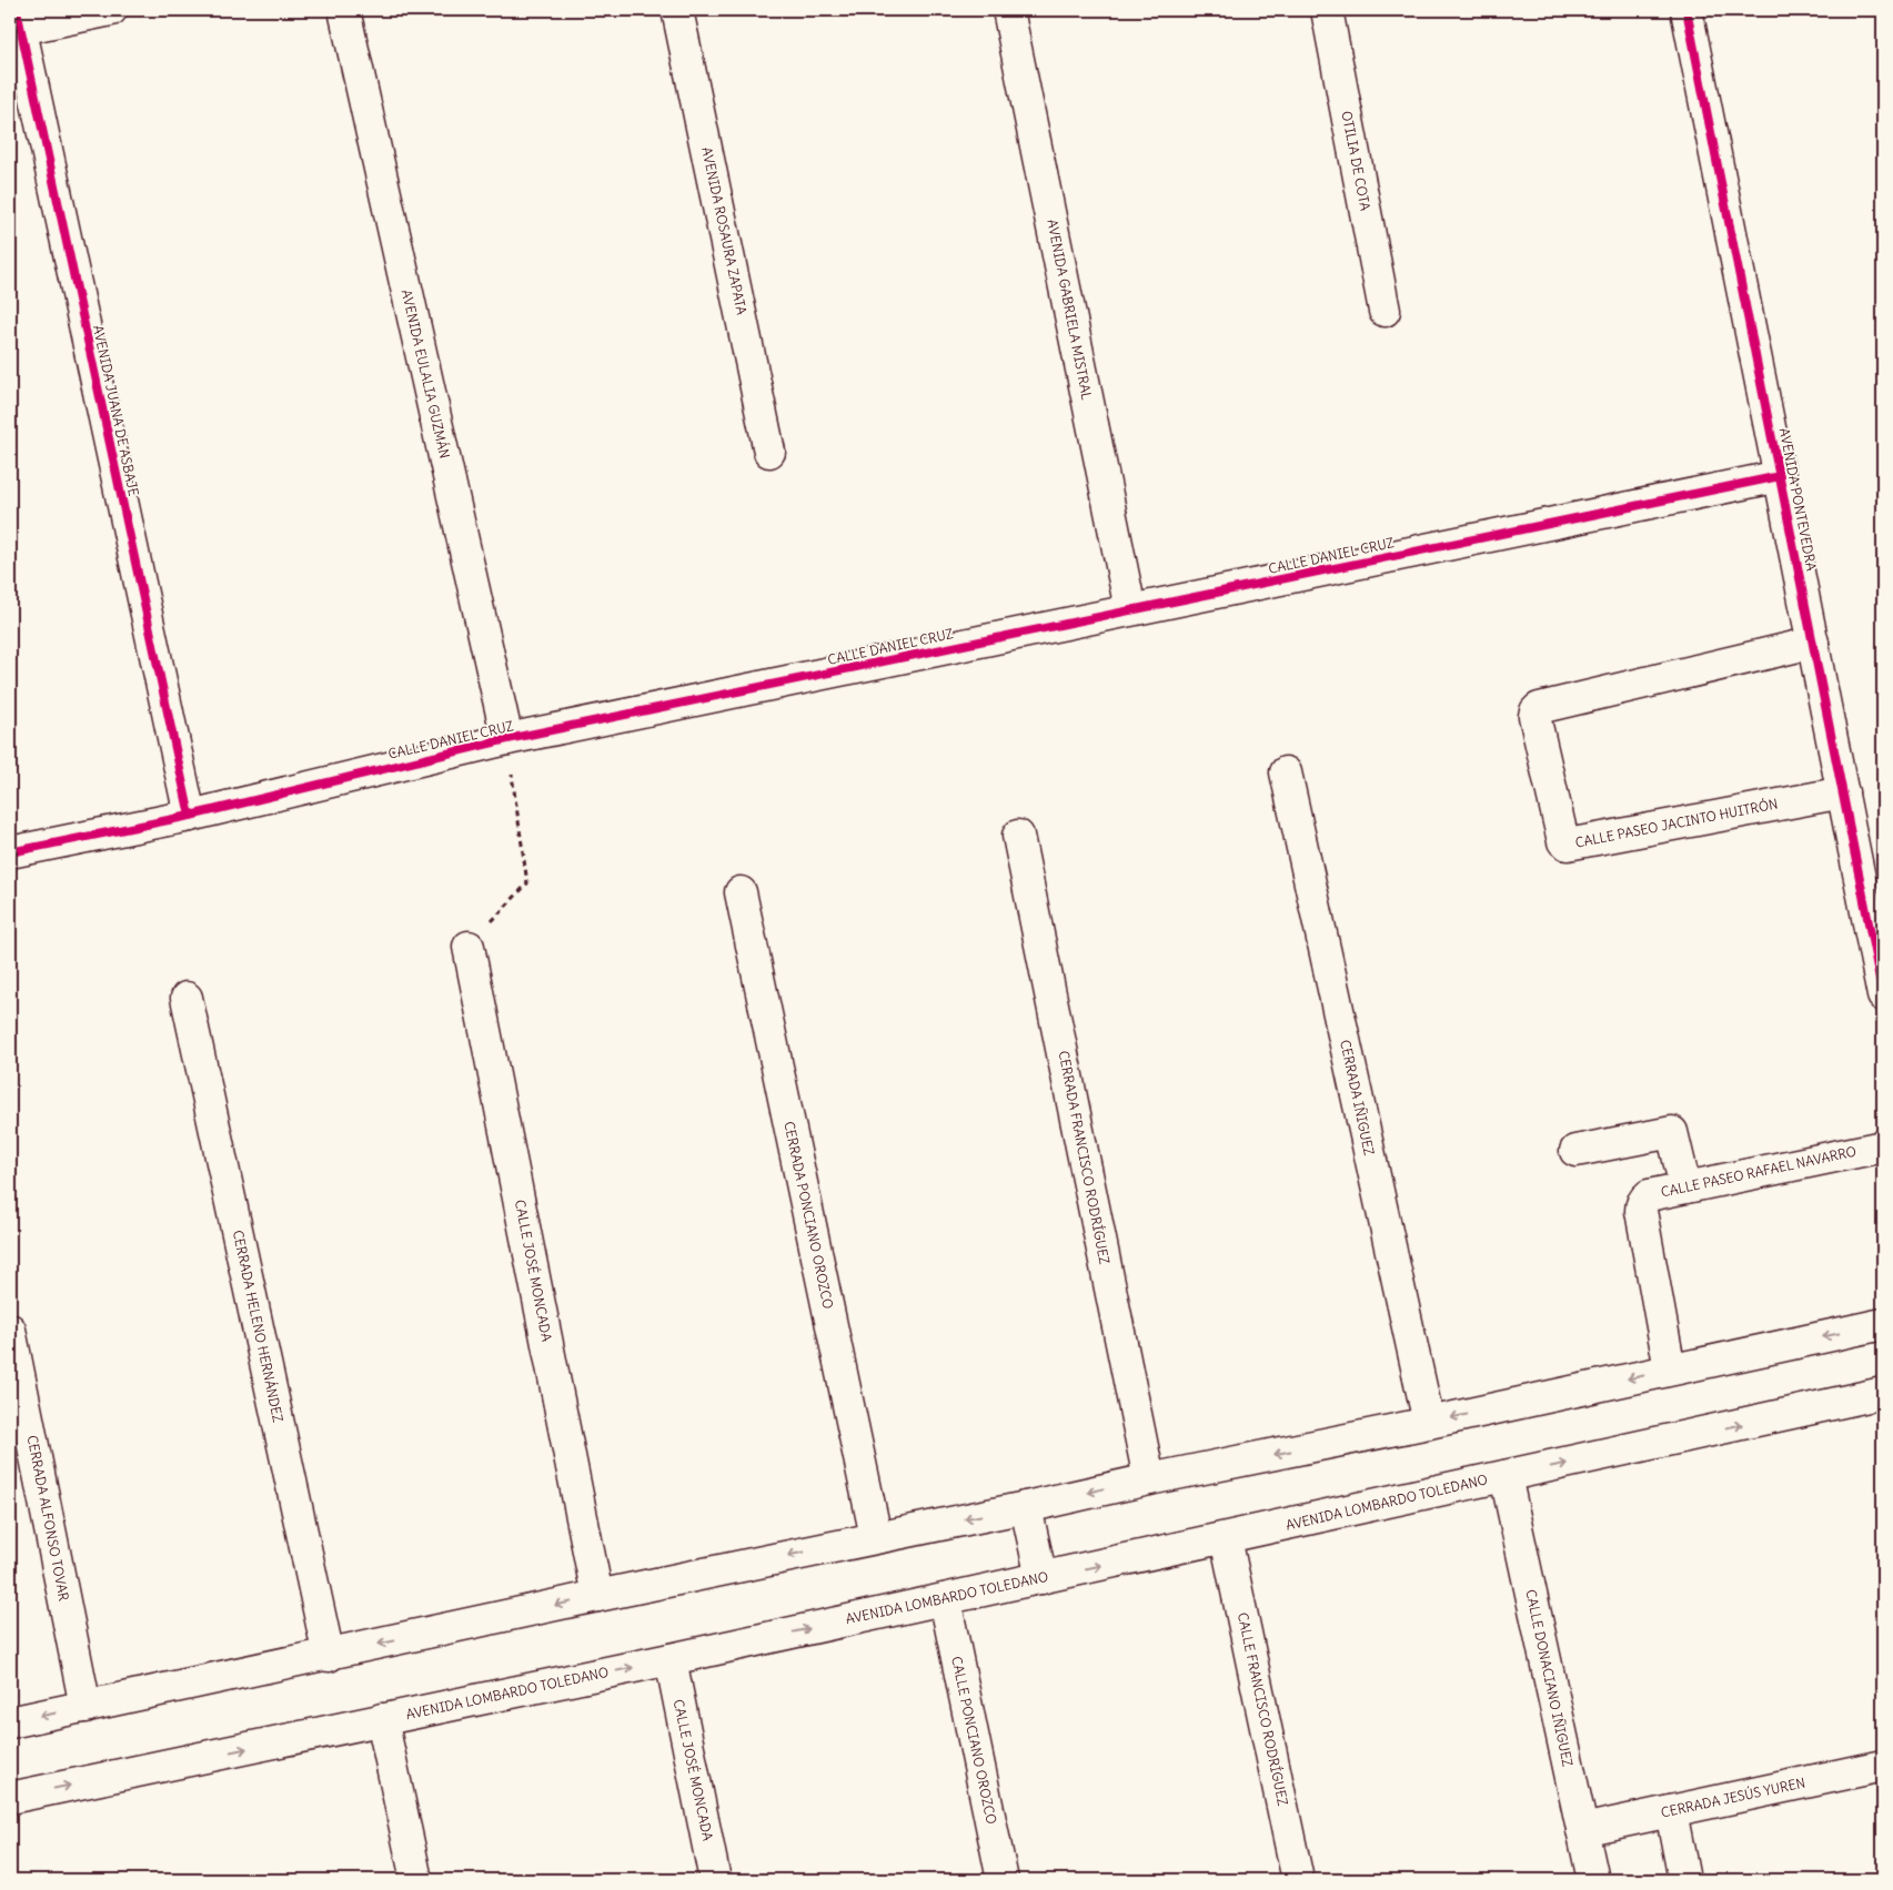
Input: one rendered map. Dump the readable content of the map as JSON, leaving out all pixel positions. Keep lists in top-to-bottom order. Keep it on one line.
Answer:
{"streets":{"street":["OTILIA DE COTA","AVENIDA ROSAURA ZAPATA","AVENIDA GABRIELA MISTRAL","AVENIDA EULALIA GUZMÁN","AVENIDA JUANA DE ASBAJE","AVENIDA PONTEVEDRA","CALLE DANIEL CRUZ","CALLE PASEO JACINTO HUITRÓN","CERRADA IÑIGUEZ","CERRADA FRANCISCO RODRÍGUEZ","CALLE PASEO RAFAEL NAVARRO","CERRADA PONCIANO OROZCO","CALLE JOSÉ MONCADA","CERRADA HELENO HERNÁNDEZ","AVENIDA LOMBARDO TOLEDANO","CERRADA ALFONSO TOVAR","CALLE DONACIANO IÑIGUEZ","CALLE FRANCISCO RODRÍGUEZ","CALLE PONCIANO OROZCO","CERRADA JESÚS YUREN"]},"crossings":[["AVENIDA GABRIELA MISTRAL","CALLE DANIEL CRUZ"],["AVENIDA EULALIA GUZMÁN","CALLE DANIEL CRUZ"],["AVENIDA JUANA DE ASBAJE","CALLE DANIEL CRUZ"],["AVENIDA PONTEVEDRA","CALLE DANIEL CRUZ"],["AVENIDA PONTEVEDRA","CALLE PASEO JACINTO HUITRÓN"],["CALLE JOSÉ MONCADA","AVENIDA LOMBARDO TOLEDANO"],["AVENIDA LOMBARDO TOLEDANO","CALLE DONACIANO IÑIGUEZ"],["AVENIDA LOMBARDO TOLEDANO","CALLE FRANCISCO RODRÍGUEZ"],["AVENIDA LOMBARDO TOLEDANO","CALLE PONCIANO OROZCO"],["CALLE DONACIANO IÑIGUEZ","CERRADA JESÚS YUREN"]]}
